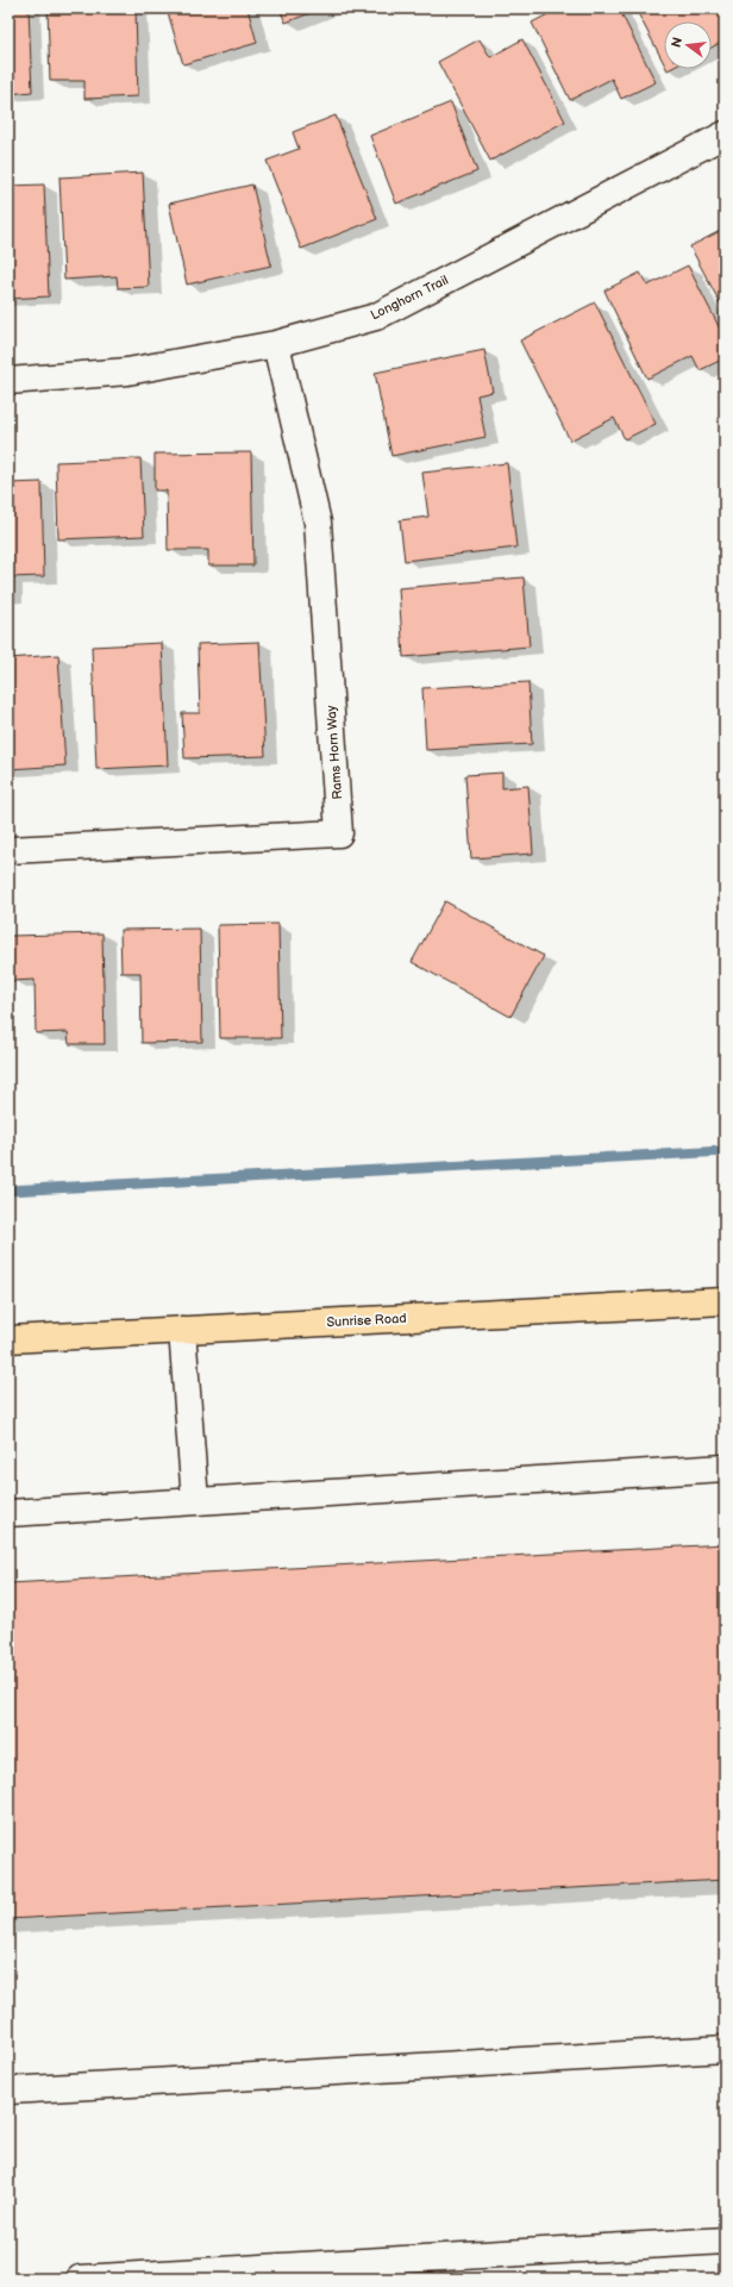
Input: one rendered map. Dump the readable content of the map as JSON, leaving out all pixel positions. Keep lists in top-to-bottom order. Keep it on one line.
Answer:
{"streets":{"main road":["Sunrise Road"],"street":["Longhorn Trail","Rams Horn Way"]},"crossings":[["Longhorn Trail","Rams Horn Way"]],"north":"left"}
